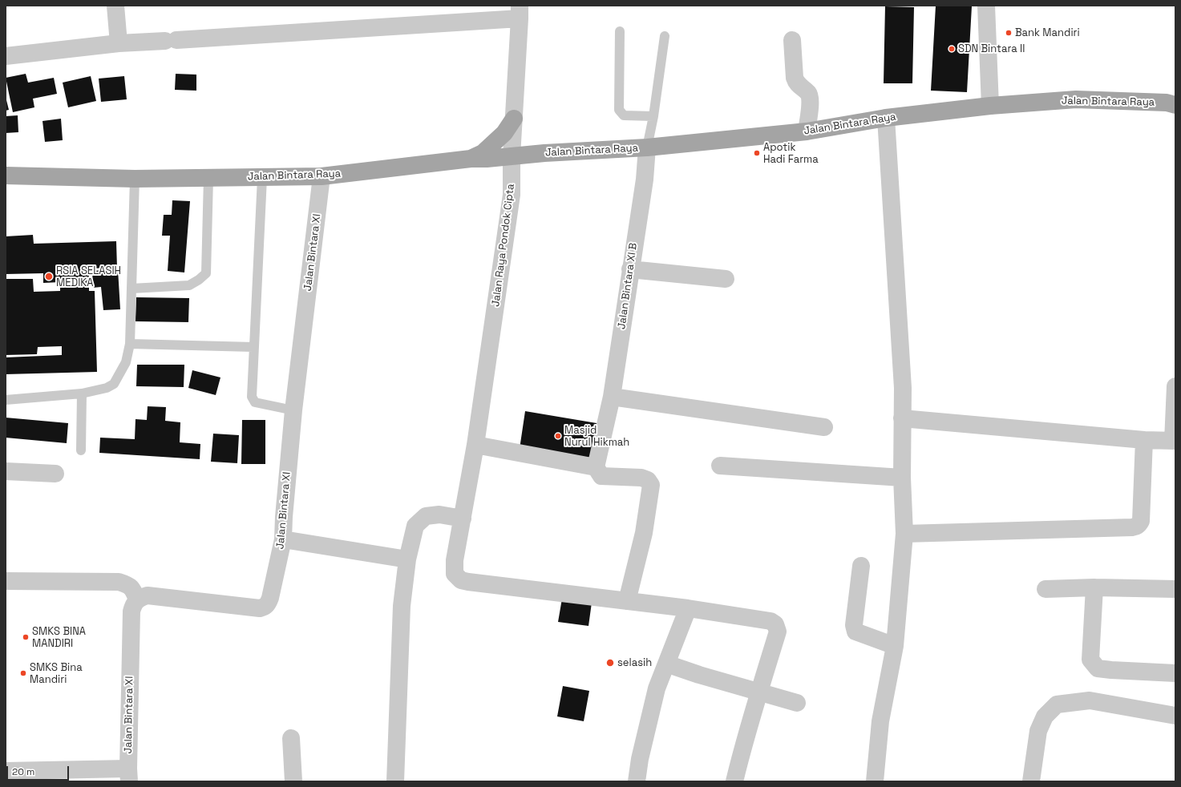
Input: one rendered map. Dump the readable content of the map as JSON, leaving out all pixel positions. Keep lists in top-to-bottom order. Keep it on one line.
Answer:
{"streets":{"main road":["Jalan Bintara Raya"],"street":["Jalan Raya Pondok Cipta","Jalan Bintara XI","Jalan Bintara XI B"]},"crossings":[["Jalan Bintara Raya","Jalan Raya Pondok Cipta"],["Jalan Bintara Raya","Jalan Bintara XI"],["Jalan Bintara Raya","Jalan Bintara XI B"]],"places":["Bank Mandiri","SDN Bintara II","Apotik Hadi Farma","RSIA SELASIH MEDIKA","Masjid Nurul Hikmah","SMKS BINA MANDIRI","selasih","SMKS Bina Mandiri"],"scale_bar":"20 m"}
